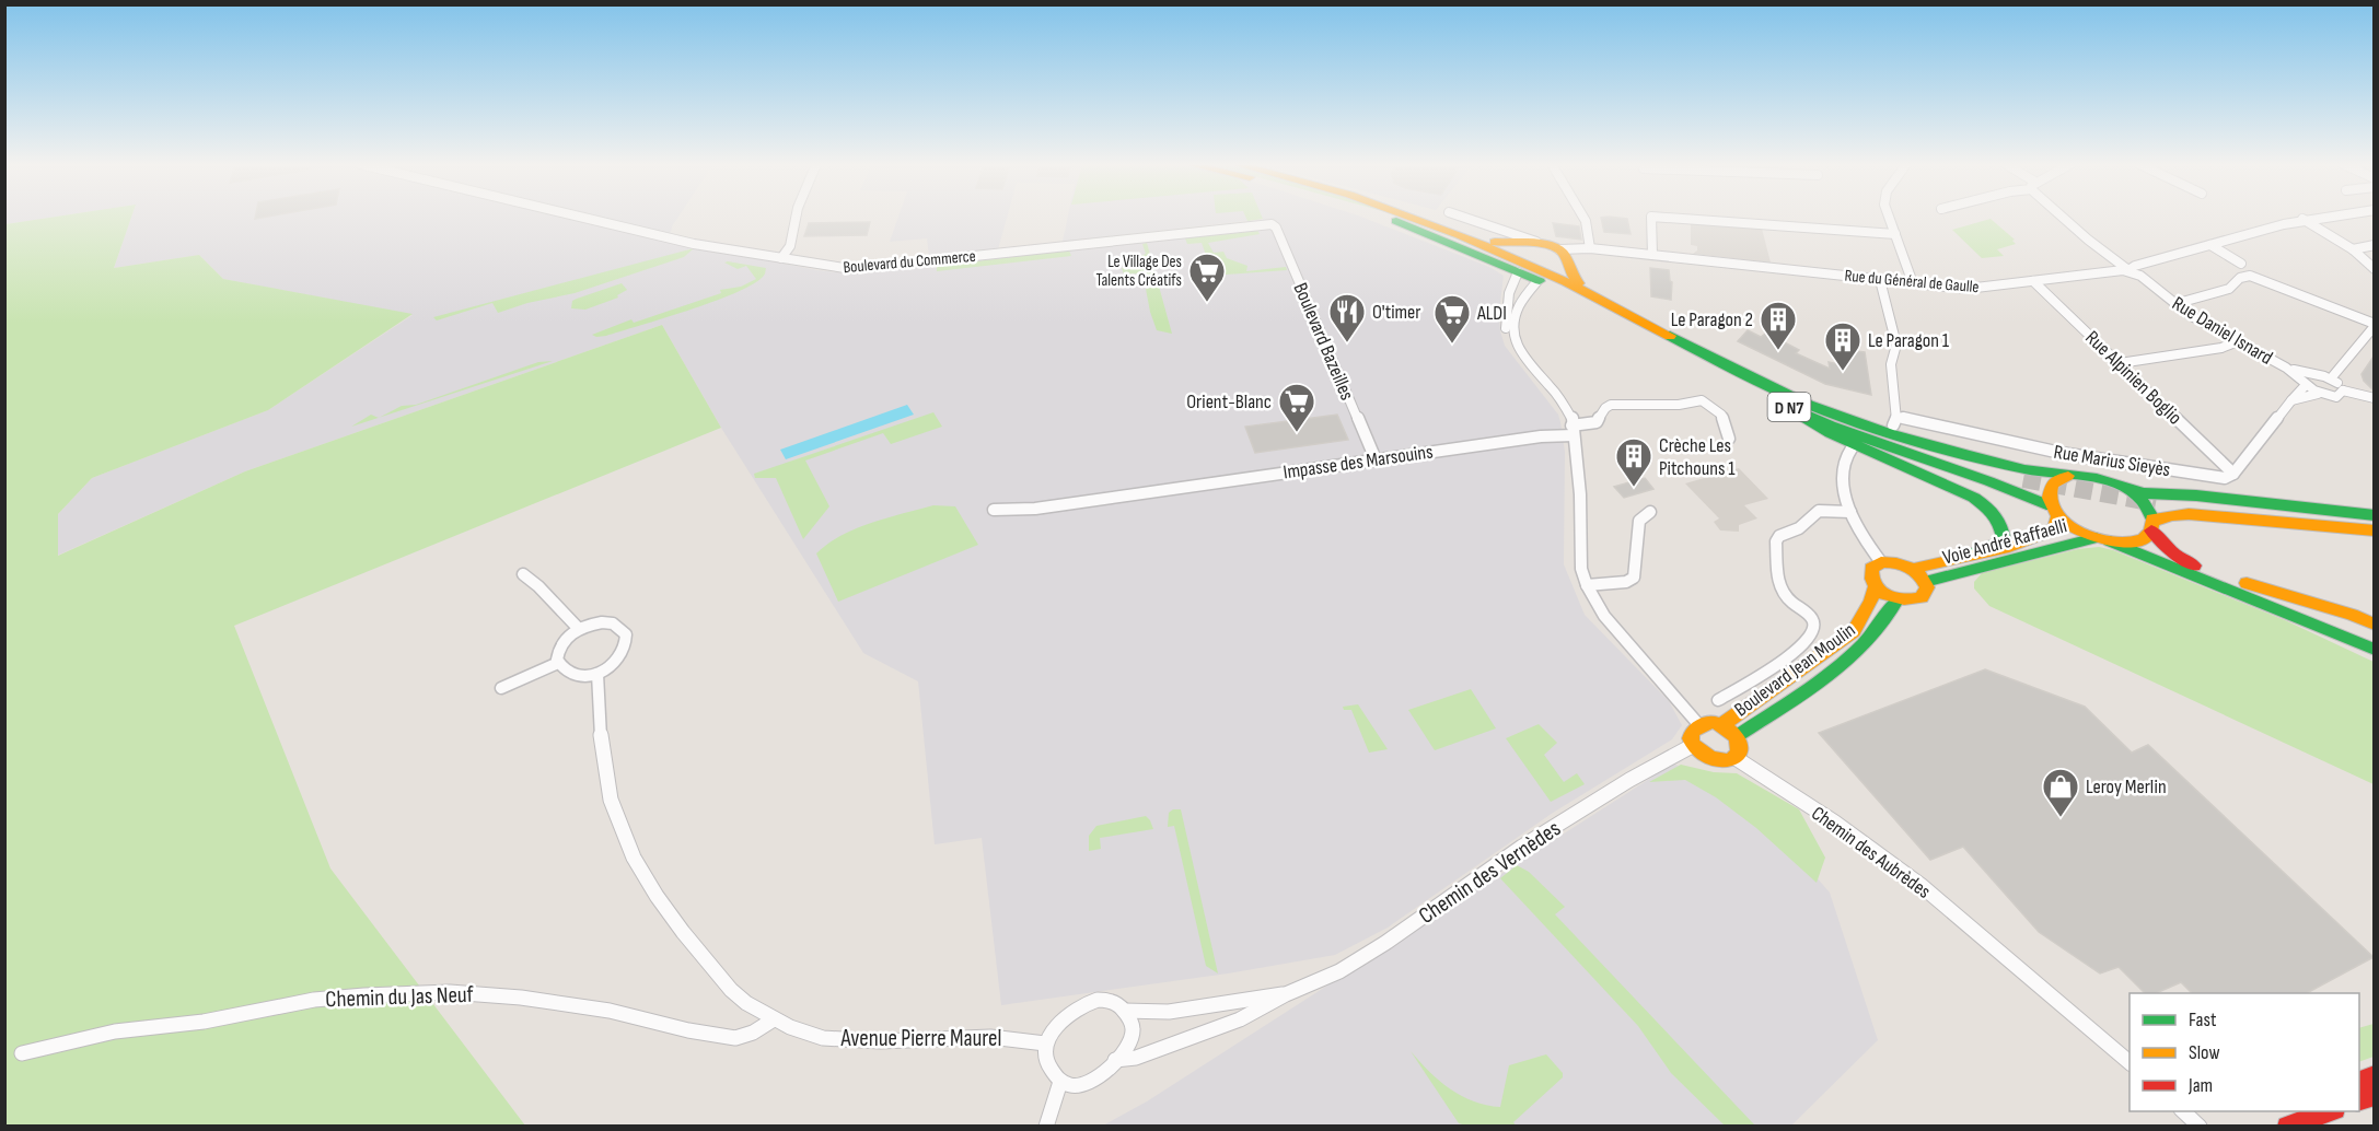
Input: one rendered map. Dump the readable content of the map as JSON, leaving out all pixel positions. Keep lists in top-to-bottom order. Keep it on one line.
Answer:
{"streets":{"main road":["D N7","Voie André Raffaelli","Boulevard Jean Moulin"],"street":["Boulevard du Commerce","Rue du Général de Gaulle","Rue Daniel Isnard","Boulevard Bazeilles","Rue Alpinien Boglio","Rue Marius Sieyès","Impasse des Marsouins","Chemin des Aubrèdes","Chemin des Vernèdes","Chemin du Jas Neuf","Avenue Pierre Maurel"]},"crossings":[["Boulevard du Commerce","Boulevard Bazeilles"],["Rue du Général de Gaulle","Rue Daniel Isnard"],["Rue du Général de Gaulle","Rue Alpinien Boglio"],["Rue du Général de Gaulle","Rue Marius Sieyès"],["Boulevard Bazeilles","Impasse des Marsouins"],["Rue Alpinien Boglio","Rue Marius Sieyès"],["D N7","Voie André Raffaelli"],["Voie André Raffaelli","Boulevard Jean Moulin"],["Boulevard Jean Moulin","Chemin des Aubrèdes"],["Boulevard Jean Moulin","Chemin des Vernèdes"],["Chemin des Aubrèdes","Chemin des Vernèdes"],["Chemin des Vernèdes","Avenue Pierre Maurel"],["Chemin du Jas Neuf","Avenue Pierre Maurel"]],"places":{"supermarket":["Le Village Des Talents Créatifs","ALDI","Orient-Blanc"],"restaurant":["O'timer"],"building":["Le Paragon 2","Le Paragon 1","Crèche Les Pitchouns 1"],"shop":["Leroy Merlin"]},"legend":["Fast","Slow","Jam"]}
